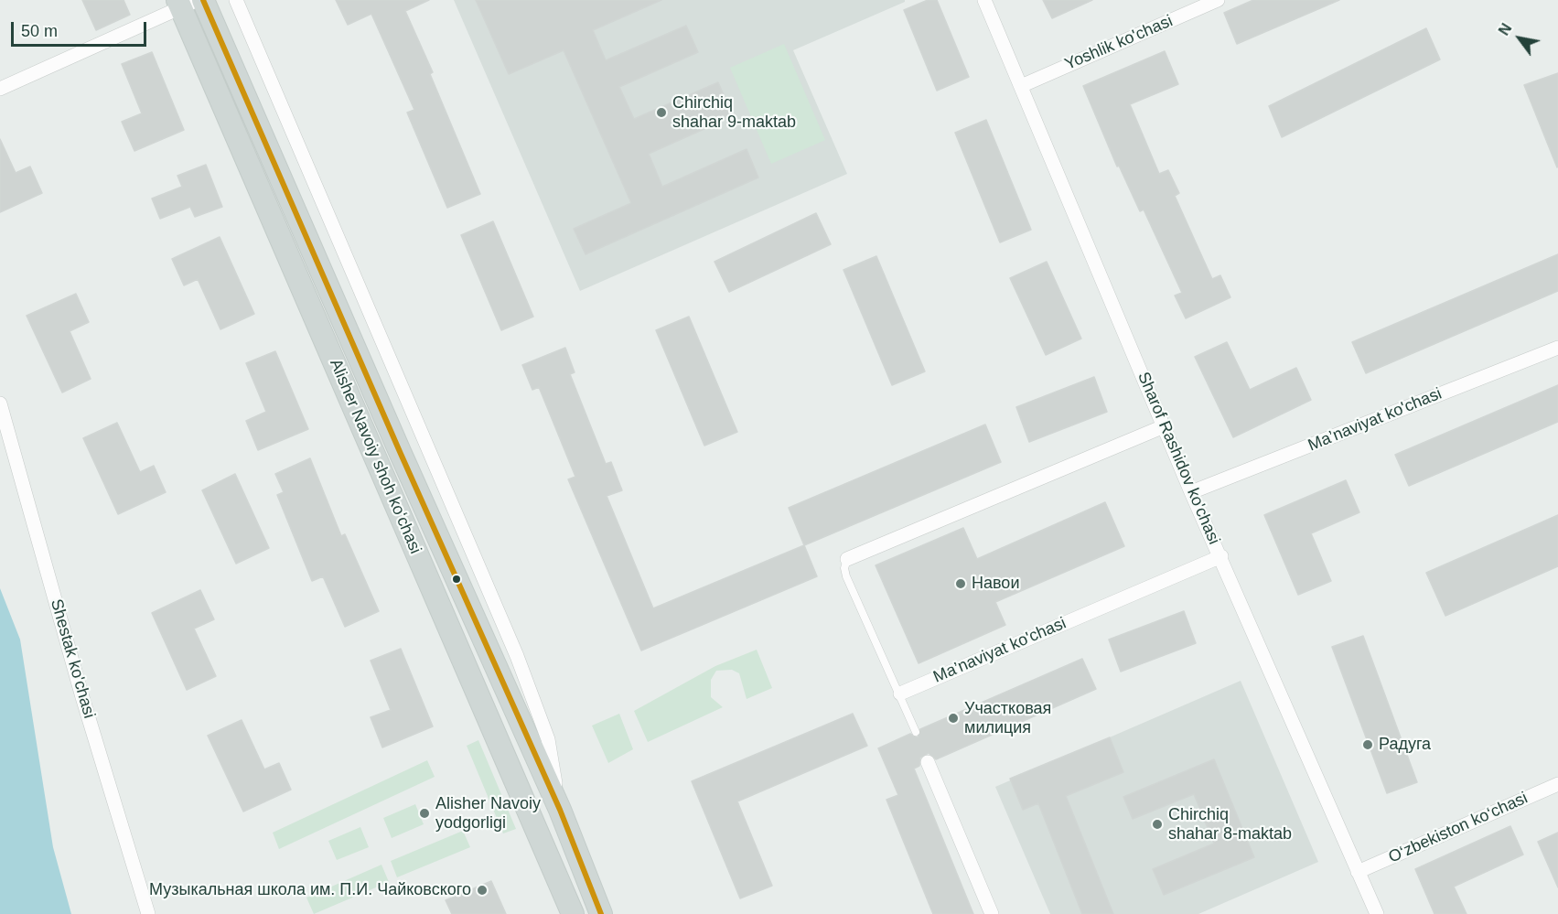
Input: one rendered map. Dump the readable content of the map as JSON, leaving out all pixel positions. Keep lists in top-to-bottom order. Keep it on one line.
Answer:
{"streets":{"main road":["Alisher Navoiy shoh koʻchasi"],"street":["Yoshlik ko'chasi","Ma’naviyat ko'chasi","Sharof Rashidov ko'chasi","Shestak ko'chasi","O‘zbekiston ko‘chasi"]},"crossings":[["Yoshlik ko'chasi","Sharof Rashidov ko'chasi"],["Ma’naviyat ko'chasi","Sharof Rashidov ko'chasi"],["Sharof Rashidov ko'chasi","O‘zbekiston ko‘chasi"]],"places":["Chirchiq shahar 9-maktab","Навои","Участковая милиция","Радуга","Alisher Navoiy yodgorligi","Chirchiq shahar 8-maktab","Музыкальная школа им. П.И. Чайковского"],"scale_bar":"50 m","north":"top left"}
